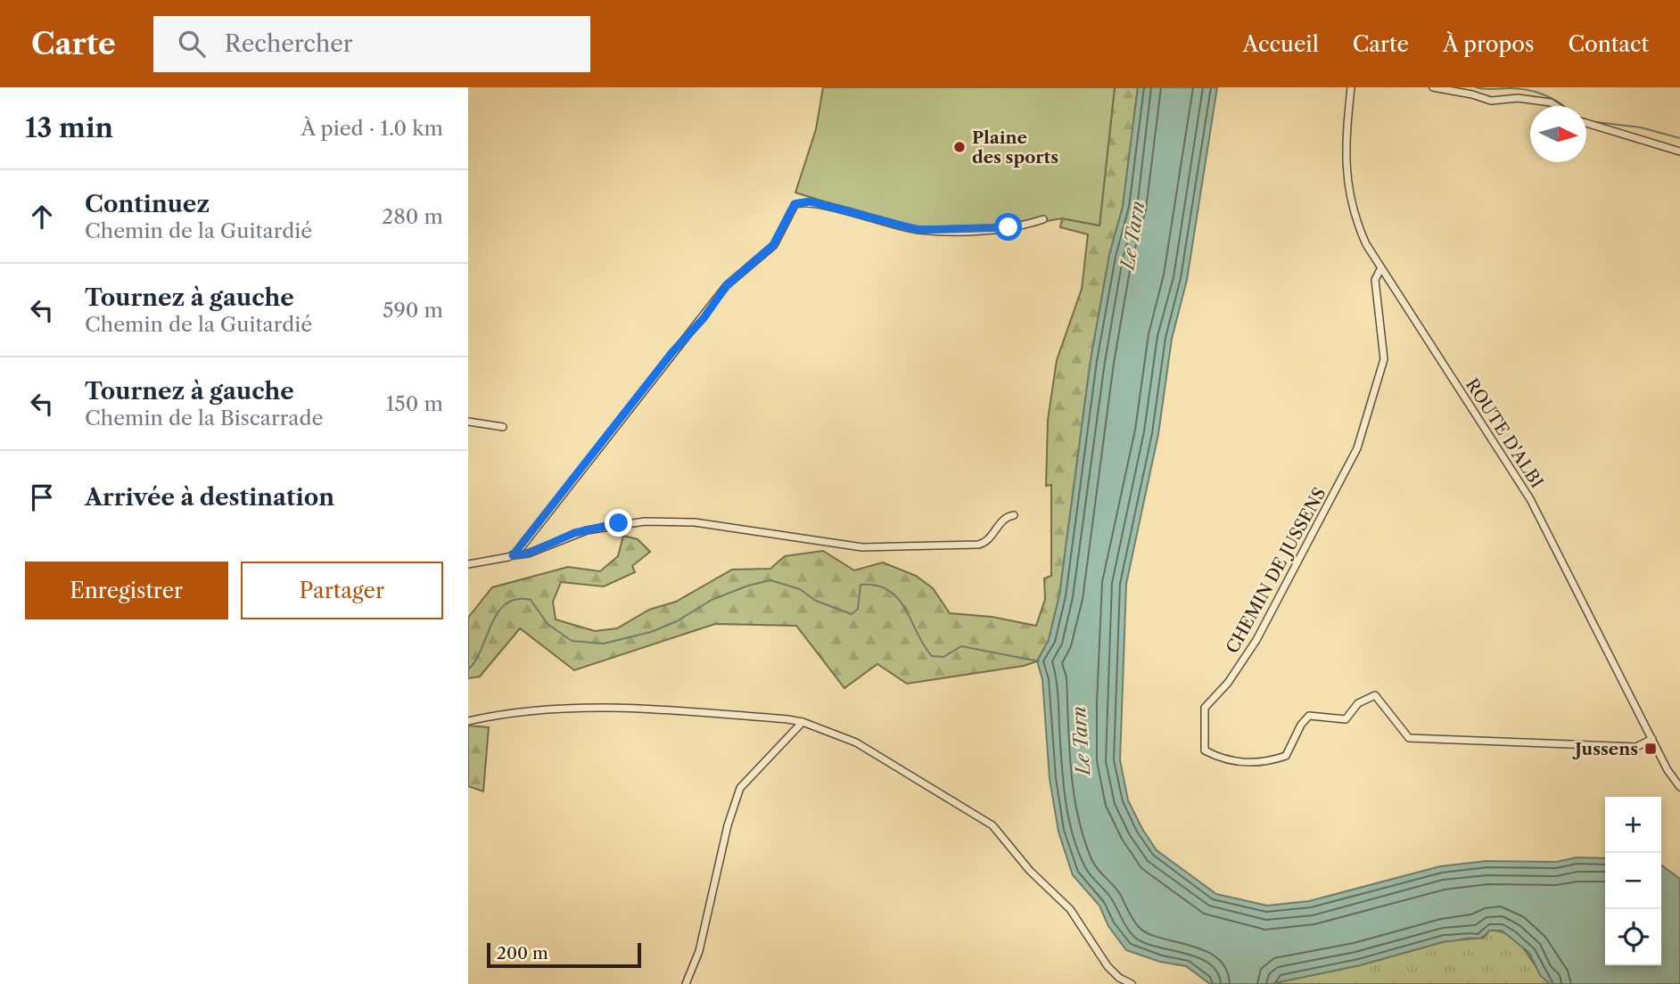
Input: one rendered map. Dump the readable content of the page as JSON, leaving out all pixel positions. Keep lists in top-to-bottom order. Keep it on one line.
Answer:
{"streets":{"street":["ROUTE D'ALBI","CHEMIN DE JUSSENS"]},"crossings":[["ROUTE D'ALBI","CHEMIN DE JUSSENS"]],"water":["Le Tarn"],"places":{"other":["Plaine des sports"],"transit":["Jussens"]},"scale_bar":"200 m","north":"right","page":{"header":"Carte","search":"Rechercher","nav":["Accueil","Carte","À propos","Contact"],"heading":["13 min","À pied · 1.0 km"],"list":[["Continuez","Chemin de la Guitardié","280 m"],["Tournez à gauche","Chemin de la Guitardié","590 m"],["Tournez à gauche","Chemin de la Biscarrade","150 m"],"Arrivée à destination"],"buttons":["Enregistrer","Partager"],"map_buttons":["+","−"],"scale":"200 m"}}
